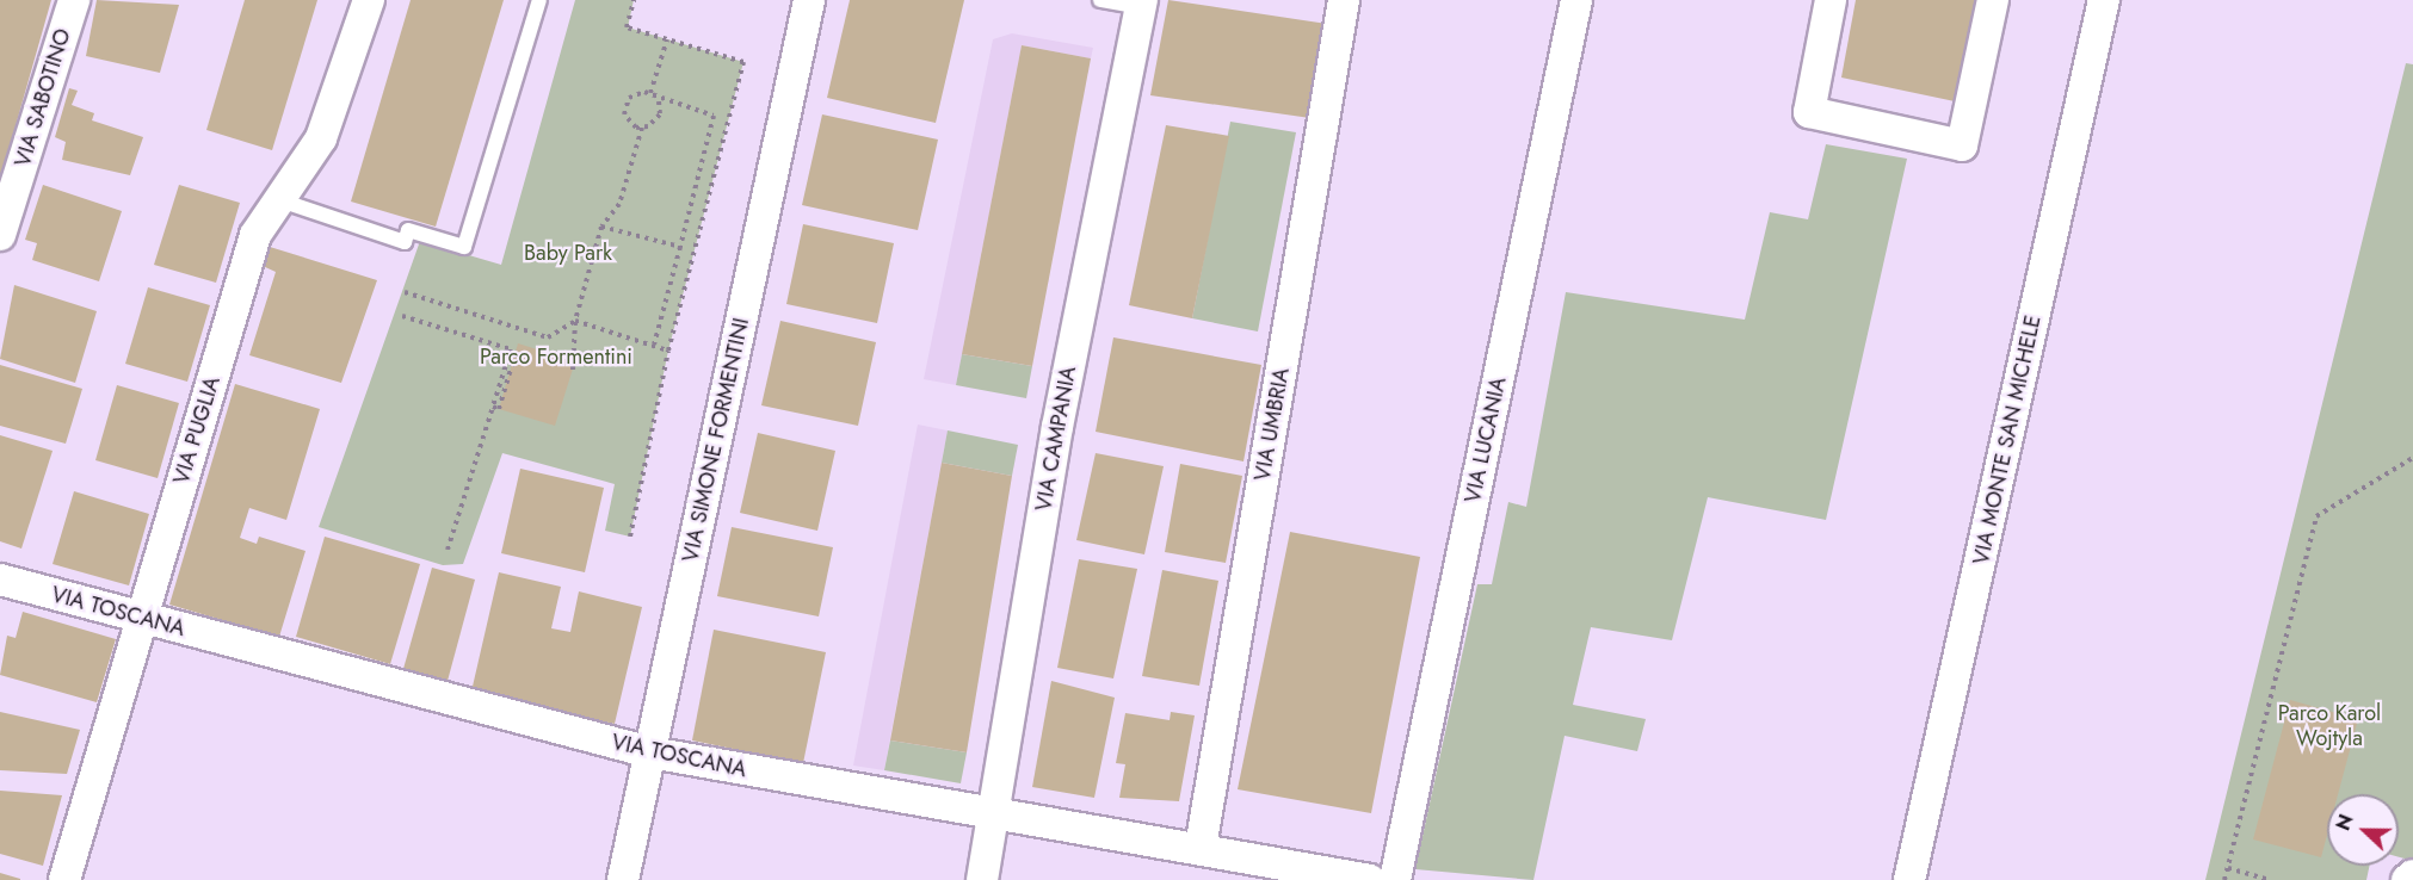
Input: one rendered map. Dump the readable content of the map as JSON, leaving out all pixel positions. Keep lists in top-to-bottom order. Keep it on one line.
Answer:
{"streets":{"street":["VIA SABOTINO","VIA UMBRIA","VIA PUGLIA","VIA CAMPANIA","VIA SIMONE FORMENTINI","VIA LUCANIA","VIA MONTE SAN MICHELE","VIA TOSCANA"]},"crossings":[["VIA UMBRIA","VIA TOSCANA"],["VIA PUGLIA","VIA TOSCANA"],["VIA CAMPANIA","VIA TOSCANA"],["VIA SIMONE FORMENTINI","VIA TOSCANA"]],"parks":["Baby Park","Parco Formentini","Parco Karol Wojtyla"],"north":"left"}
